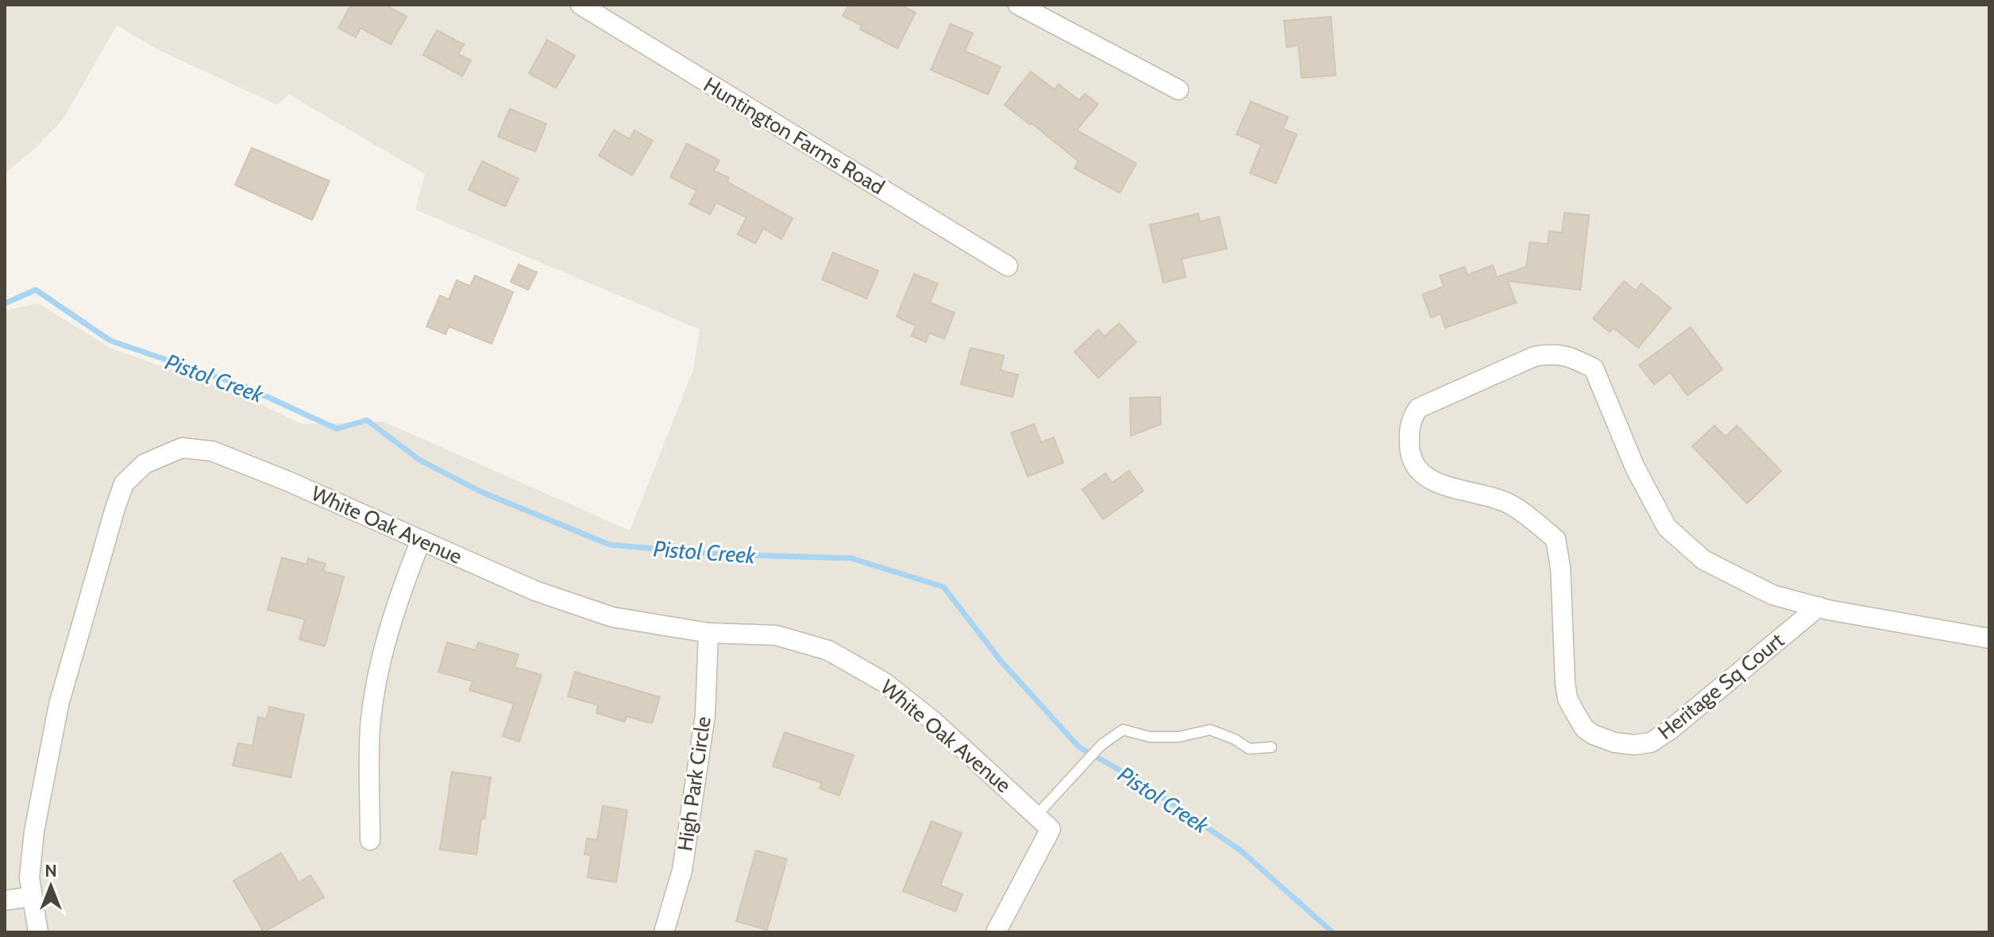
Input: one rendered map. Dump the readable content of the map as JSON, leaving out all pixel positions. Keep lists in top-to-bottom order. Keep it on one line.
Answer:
{"streets":{"street":["Huntington Farms Road","White Oak Avenue","Heritage Sq Court","High Park Circle"]},"crossings":[["White Oak Avenue","High Park Circle"]],"water":["Pistol Creek"],"north":"top"}
